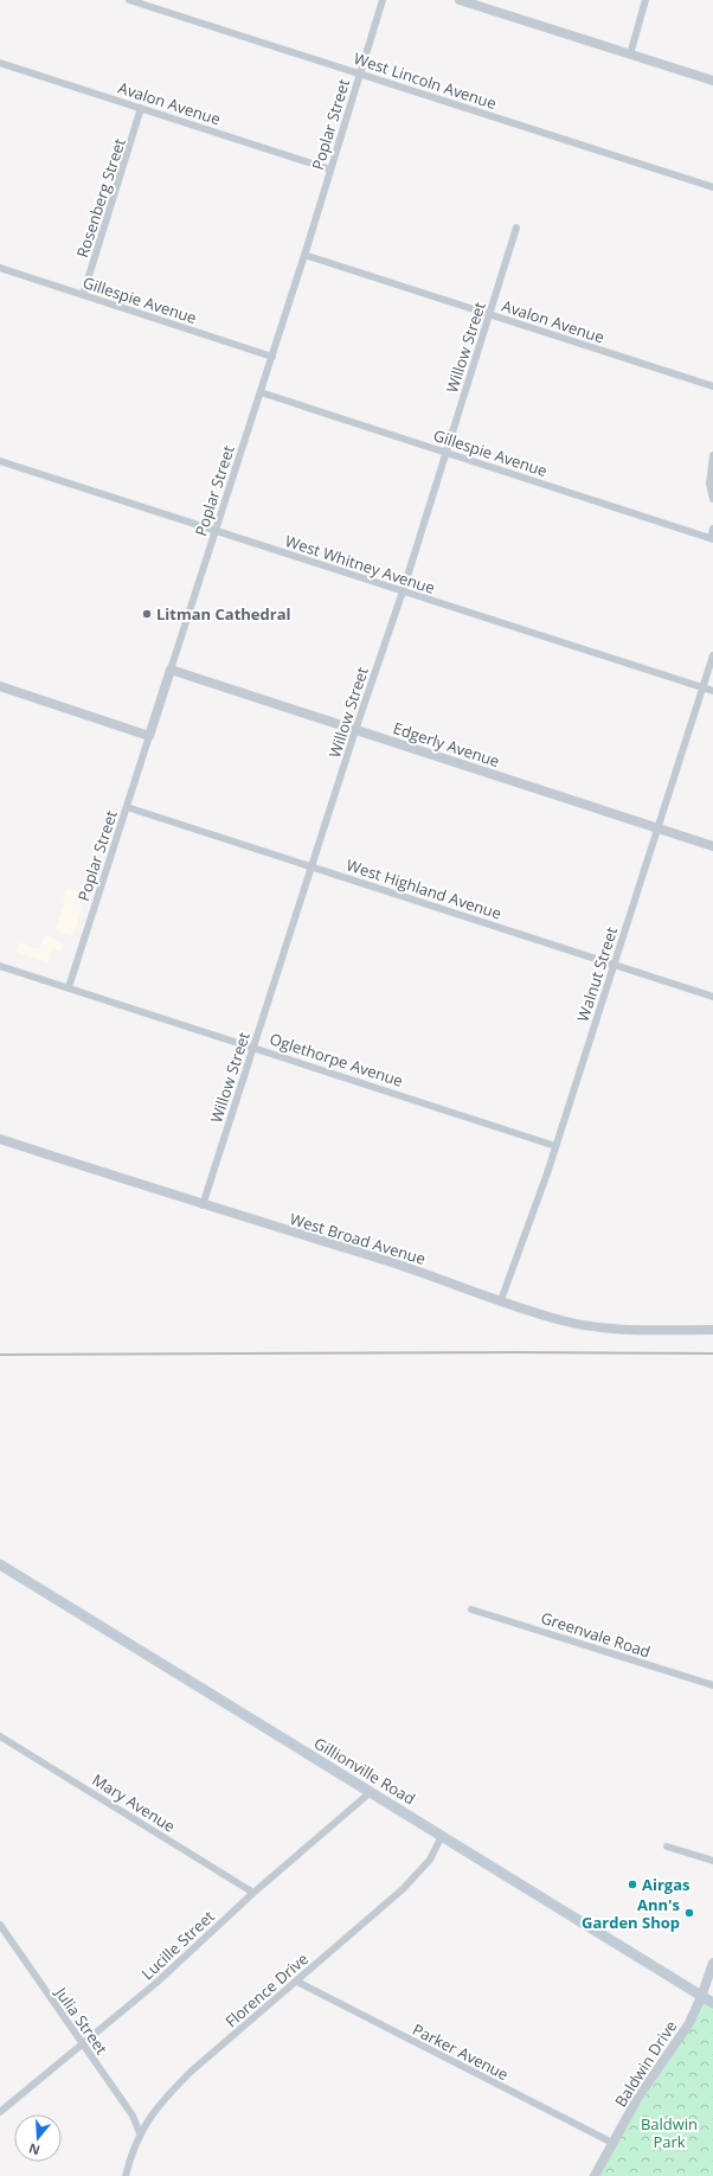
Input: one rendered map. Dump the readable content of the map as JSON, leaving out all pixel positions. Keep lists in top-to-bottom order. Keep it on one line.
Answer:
{"streets":{"main road":["Gillionville Road"],"street":["West Lincoln Avenue","Avalon Avenue","Poplar Street","Rosenberg Street","Gillespie Avenue","Willow Street","West Whitney Avenue","Edgerly Avenue","West Highland Avenue","Walnut Street","Oglethorpe Avenue","West Broad Avenue","Greenvale Road","Mary Avenue","Lucille Street","Florence Drive","Julia Street","Parker Avenue","Baldwin Drive"]},"crossings":[["West Lincoln Avenue","Poplar Street"],["Avalon Avenue","Poplar Street"],["Avalon Avenue","Rosenberg Street"],["Avalon Avenue","Willow Street"],["Poplar Street","Gillespie Avenue"],["Poplar Street","West Whitney Avenue"],["Poplar Street","Edgerly Avenue"],["Poplar Street","West Highland Avenue"],["Poplar Street","Oglethorpe Avenue"],["Rosenberg Street","Gillespie Avenue"],["Gillespie Avenue","Willow Street"],["Willow Street","West Whitney Avenue"],["Willow Street","Edgerly Avenue"],["Willow Street","West Highland Avenue"],["Willow Street","Oglethorpe Avenue"],["Willow Street","West Broad Avenue"],["West Whitney Avenue","Walnut Street"],["Edgerly Avenue","Walnut Street"],["West Highland Avenue","Walnut Street"],["Walnut Street","Oglethorpe Avenue"],["Walnut Street","West Broad Avenue"],["Gillionville Road","Lucille Street"],["Gillionville Road","Florence Drive"],["Gillionville Road","Baldwin Drive"],["Mary Avenue","Lucille Street"],["Lucille Street","Julia Street"],["Florence Drive","Julia Street"],["Florence Drive","Parker Avenue"],["Parker Avenue","Baldwin Drive"]],"parks":["Baldwin Park"],"places":["Litman Cathedral","Airgas","Ann's Garden Shop"],"north":"bottom"}
